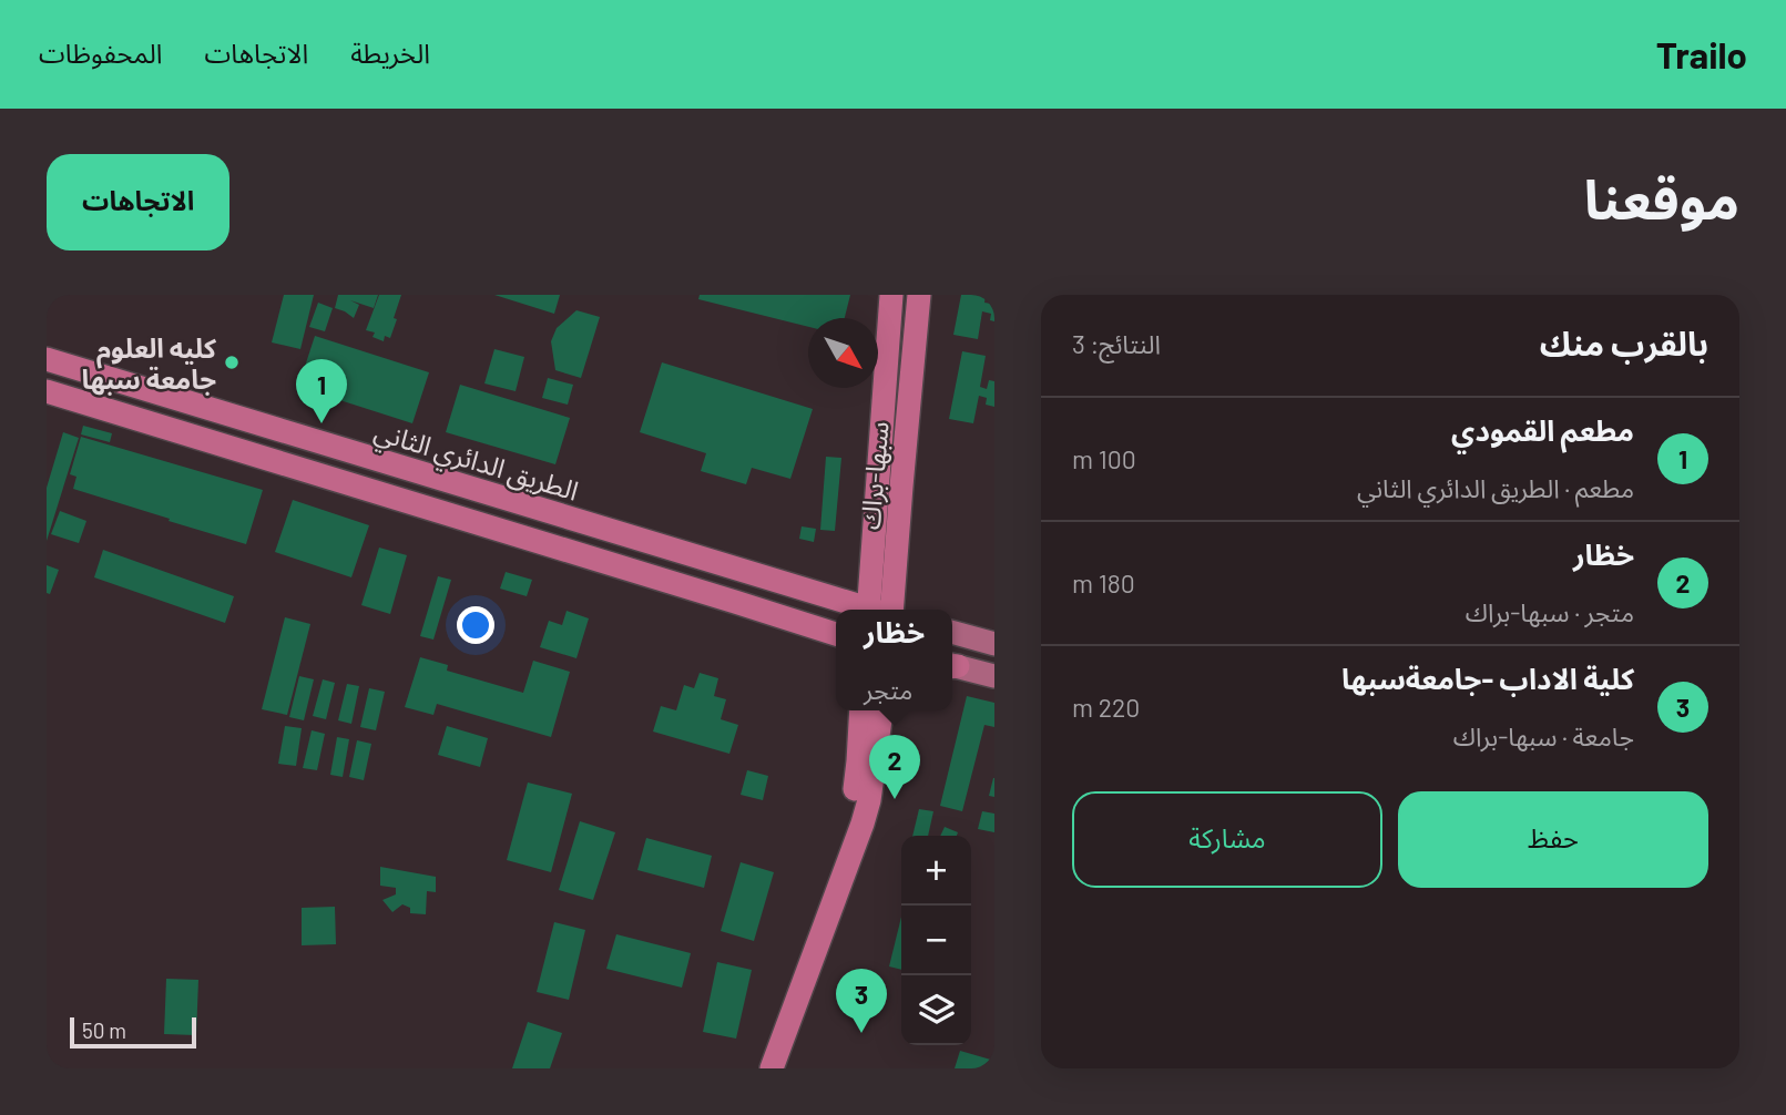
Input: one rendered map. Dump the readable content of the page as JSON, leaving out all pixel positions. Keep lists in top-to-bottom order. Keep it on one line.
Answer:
{"streets":{"highway":["الطريق الدائري الثاني","سبها-براك"]},"places":["كليه العلوم جامعة سبها"],"scale_bar":"50 m","north":"bottom right","page":{"header":"Trailo","nav":["الخريطة","الاتجاهات","المحفوظات"],"title":"موقعنا","buttons":["الاتجاهات",["حفظ","مشاركة"]],"heading":["بالقرب منك","النتائج: 3"],"pins":["1","2","3"],"list":[{"mark":"1","name":"مطعم القمودي","note":"مطعم · الطريق الدائري الثاني","value":"100 m"},{"mark":"2","name":"خظار","note":"متجر · سبها-براك","value":"180 m"},{"mark":"3","name":"كلية الاداب -جامعةسبها","note":"جامعة · سبها-براك","value":"220 m"}],"popup":["خظار","متجر"],"map_buttons":["+","−"],"scale":"50 m"}}
